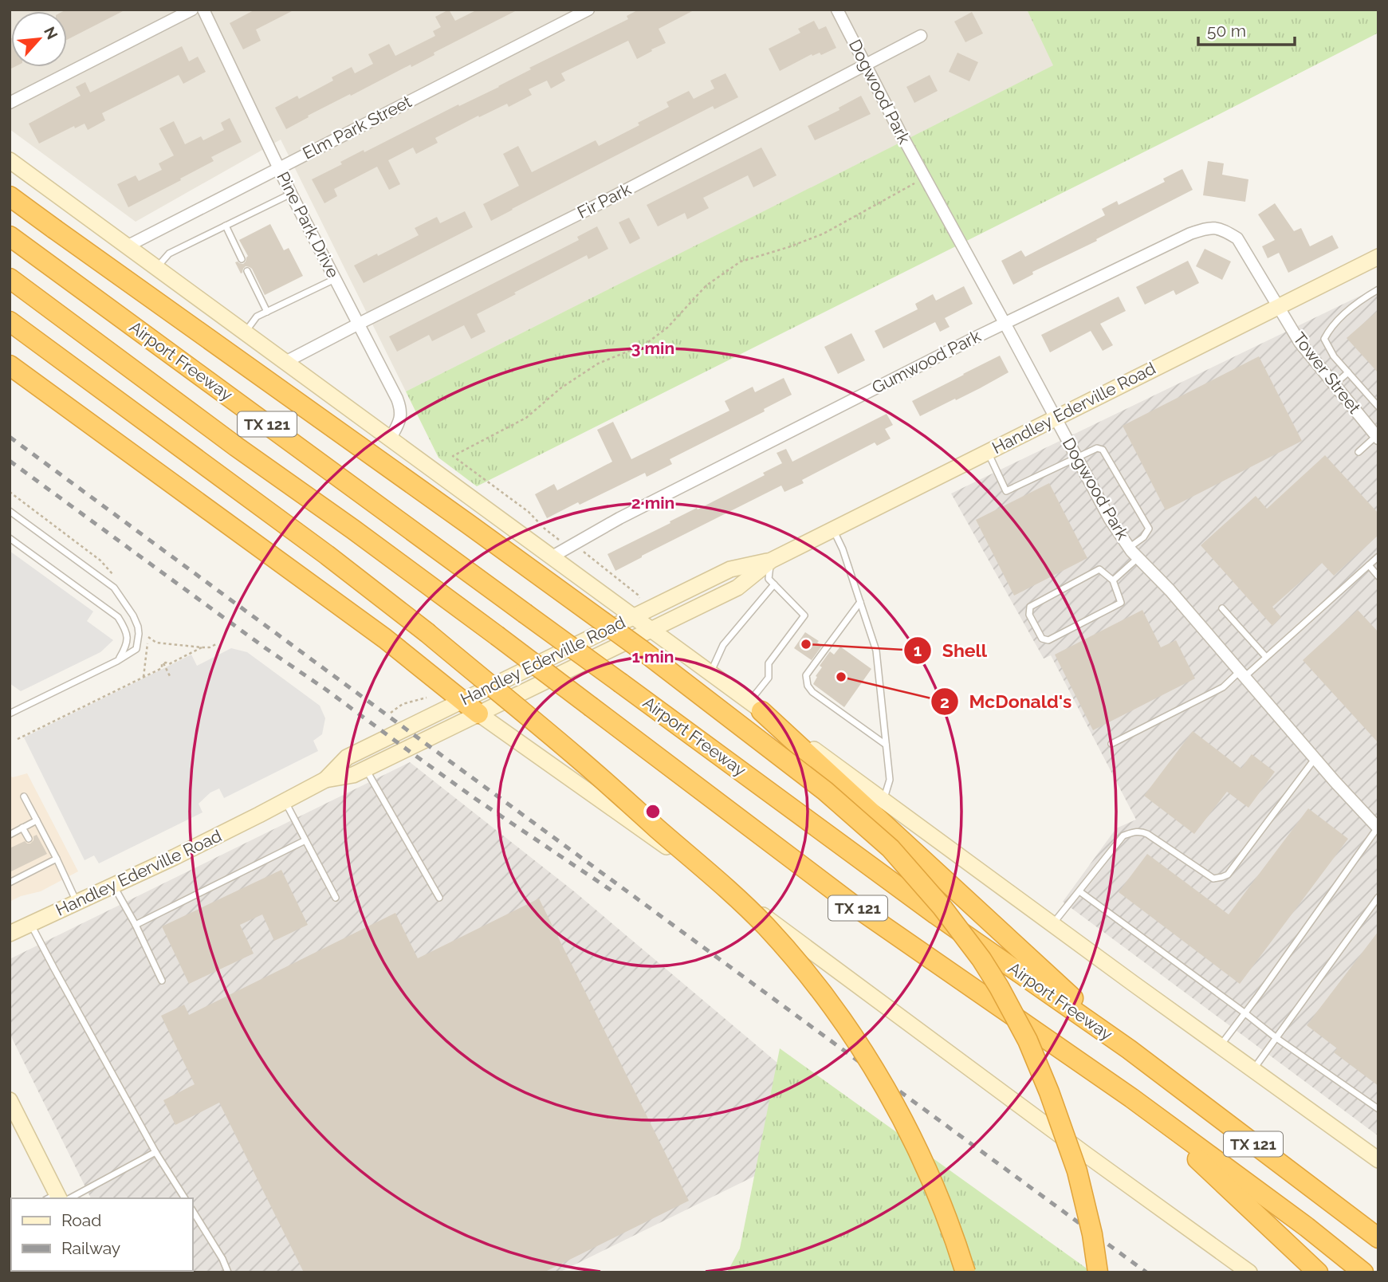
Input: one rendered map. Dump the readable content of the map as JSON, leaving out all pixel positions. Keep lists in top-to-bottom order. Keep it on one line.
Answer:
{"streets":{"highway":["Airport Freeway","TX 121"],"main road":["Handley Ederville Road"],"street":["Dogwood Park","Elm Park Street","Fir Park","Pine Park Drive","Gumwood Park","Tower Street"]},"crossings":[["Dogwood Park","Fir Park"],["Dogwood Park","Gumwood Park"],["Dogwood Park","Handley Ederville Road"],["Elm Park Street","Pine Park Drive"],["Fir Park","Pine Park Drive"],["Gumwood Park","Tower Street"],["Gumwood Park","Handley Ederville Road"],["Tower Street","Handley Ederville Road"]],"places":["Shell","McDonald's"],"legend":["Road","Railway"],"scale_bar":"50 m","north":"top right","rings":["3 min","2 min","1 min"]}
